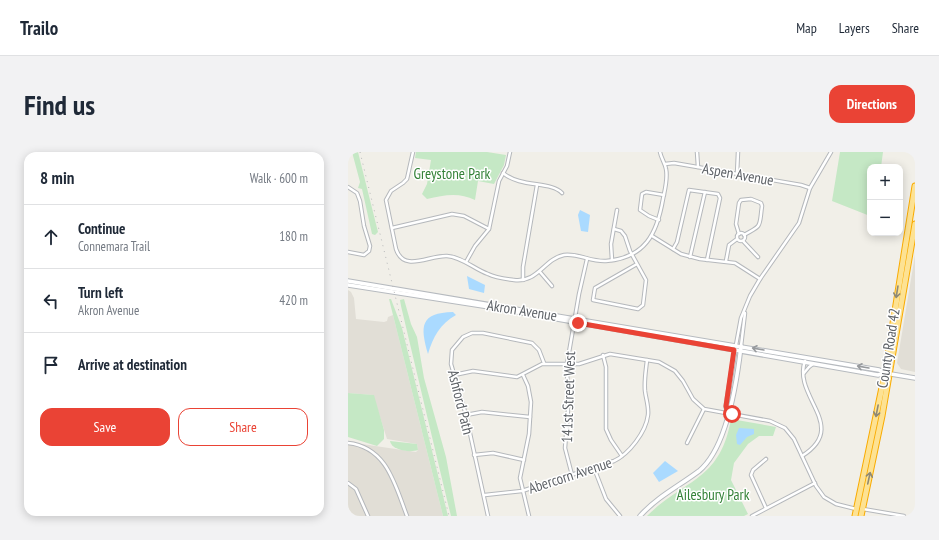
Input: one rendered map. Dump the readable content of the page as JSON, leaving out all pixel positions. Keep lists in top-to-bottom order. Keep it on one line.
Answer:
{"streets":{"highway":["County Road 42"],"street":["Aspen Avenue","Akron Avenue","141st Street West","Ashford Path","Abercorn Avenue"]},"crossings":[["Akron Avenue","County Road 42"],["Akron Avenue","141st Street West"],["141st Street West","Abercorn Avenue"],["Ashford Path","Abercorn Avenue"]],"parks":["Greystone Park","Ailesbury Park"],"page":{"header":"Trailo","nav":["Map","Layers","Share"],"buttons":["Directions",["Save","Share"]],"title":"Find us","heading":["8 min","Walk · 600 m"],"map_buttons":["+","−"],"list":[["Continue","Connemara Trail","180 m"],["Turn left","Akron Avenue","420 m"],"Arrive at destination"]}}
